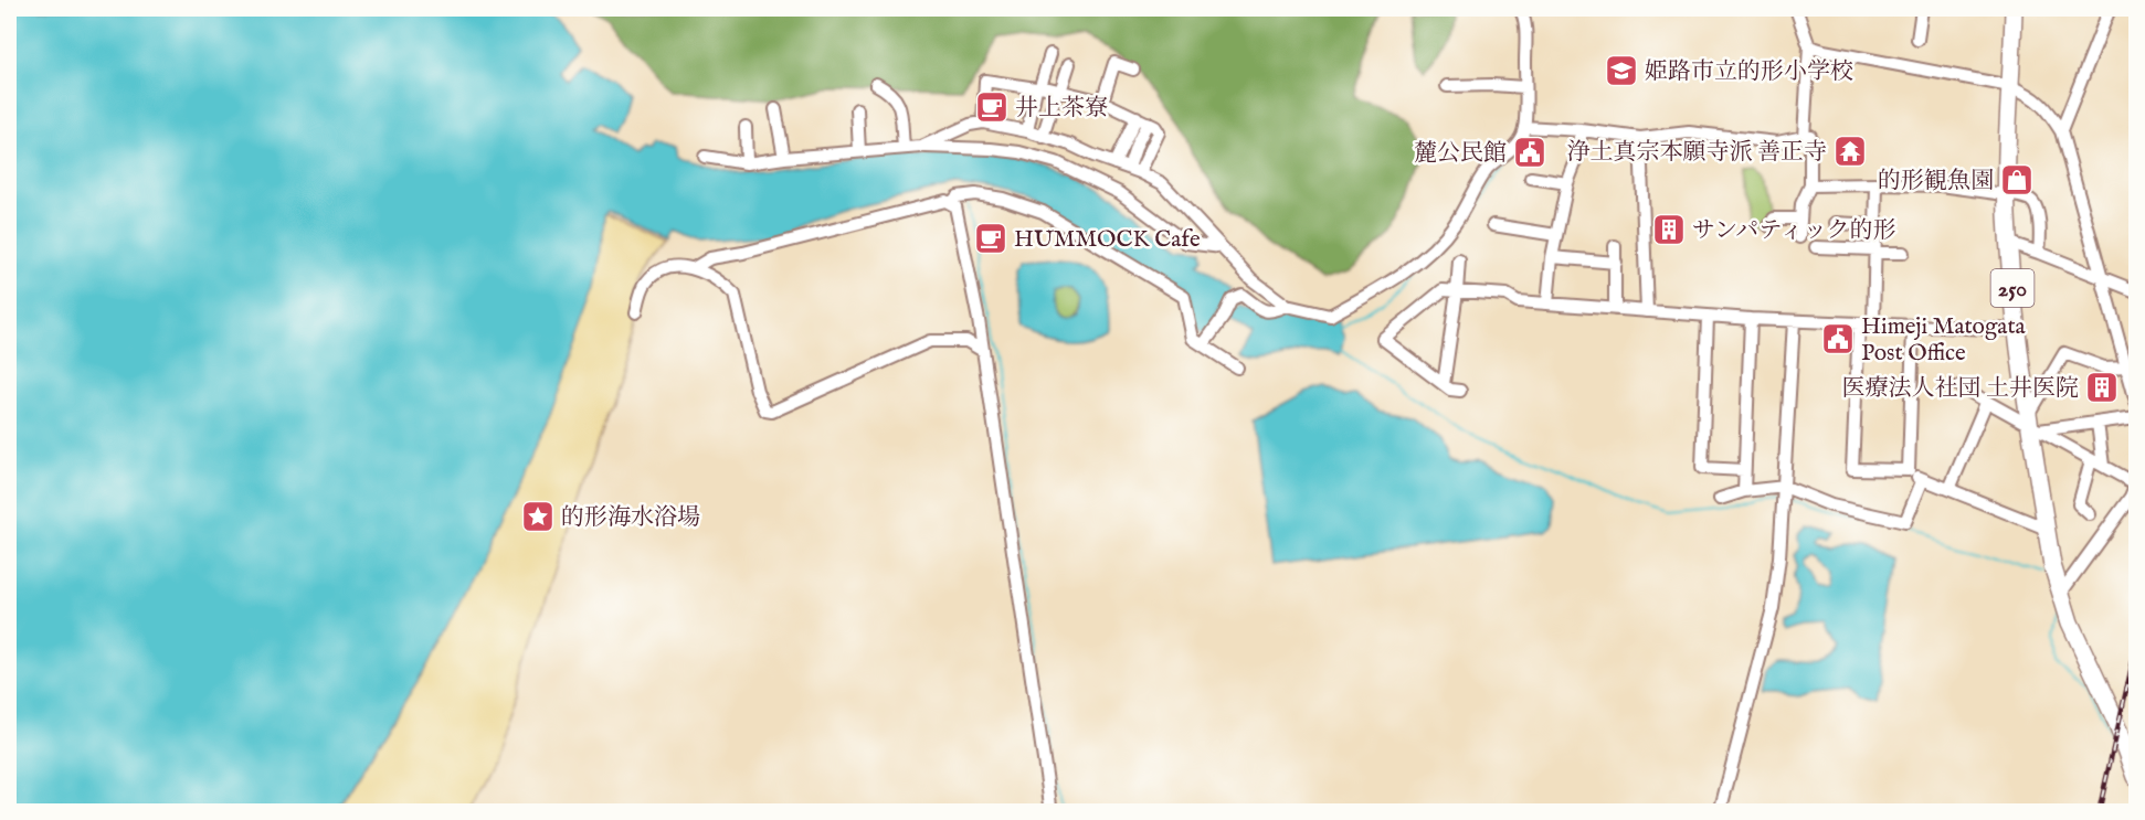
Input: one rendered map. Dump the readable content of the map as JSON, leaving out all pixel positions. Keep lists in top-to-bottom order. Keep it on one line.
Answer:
{"streets":{"highway":["250"]},"places":{"school or university":["姫路市立的形小学校"],"cafe":["井上茶寮","HUMMOCK Cafe"],"temple":["浄土真宗本願寺派 善正寺"],"public building":["麓公民館","Himeji Matogata Post Office"],"shop":["的形観魚園"],"building":["サンパティック的形","医療法人社団 土井医院"],"place":["的形海水浴場"]}}
